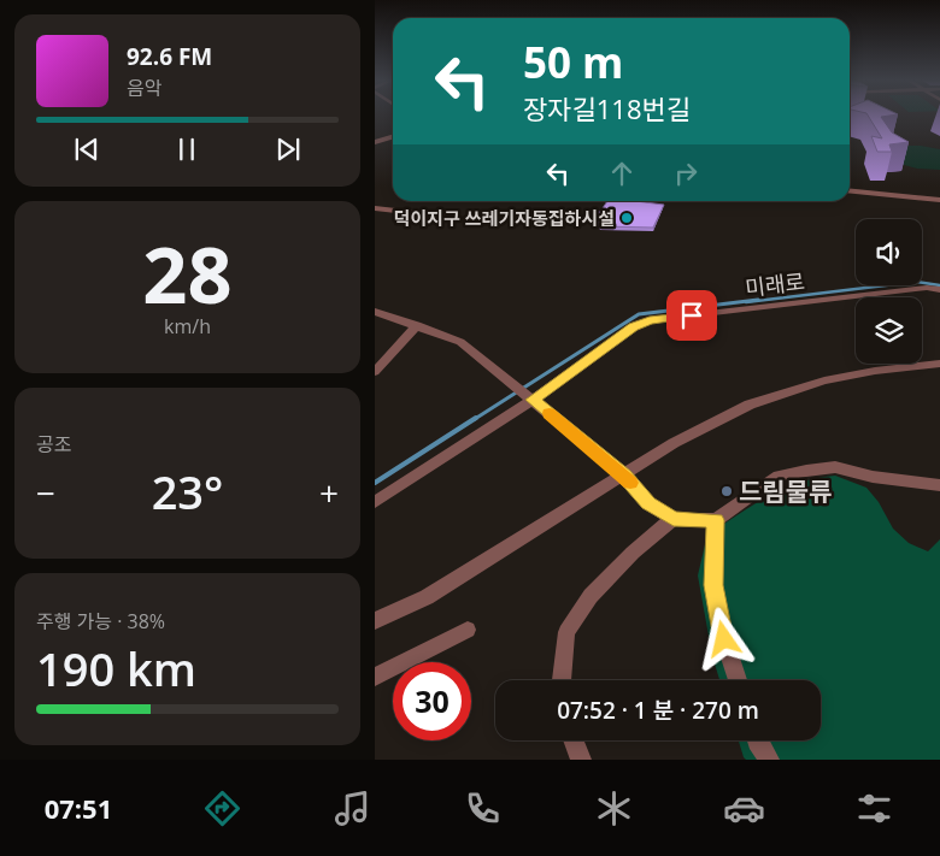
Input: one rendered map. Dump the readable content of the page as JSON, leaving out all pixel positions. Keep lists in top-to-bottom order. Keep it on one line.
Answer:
{"streets":{"street":["미래로"]},"places":["덕이지구 쓰레기자동집하시설","드림물류"],"page":{"turn":["50 m","장자길118번길"],"song":["92.6 FM","음악"],"tile":[["28","km/h"],"공조",["주행 가능 · 38%","190 km"]],"heat":["−","23°","+"],"limit":"30","trip":"07:52 · 1 분 · 270 m","tabs":"07:51"}}
